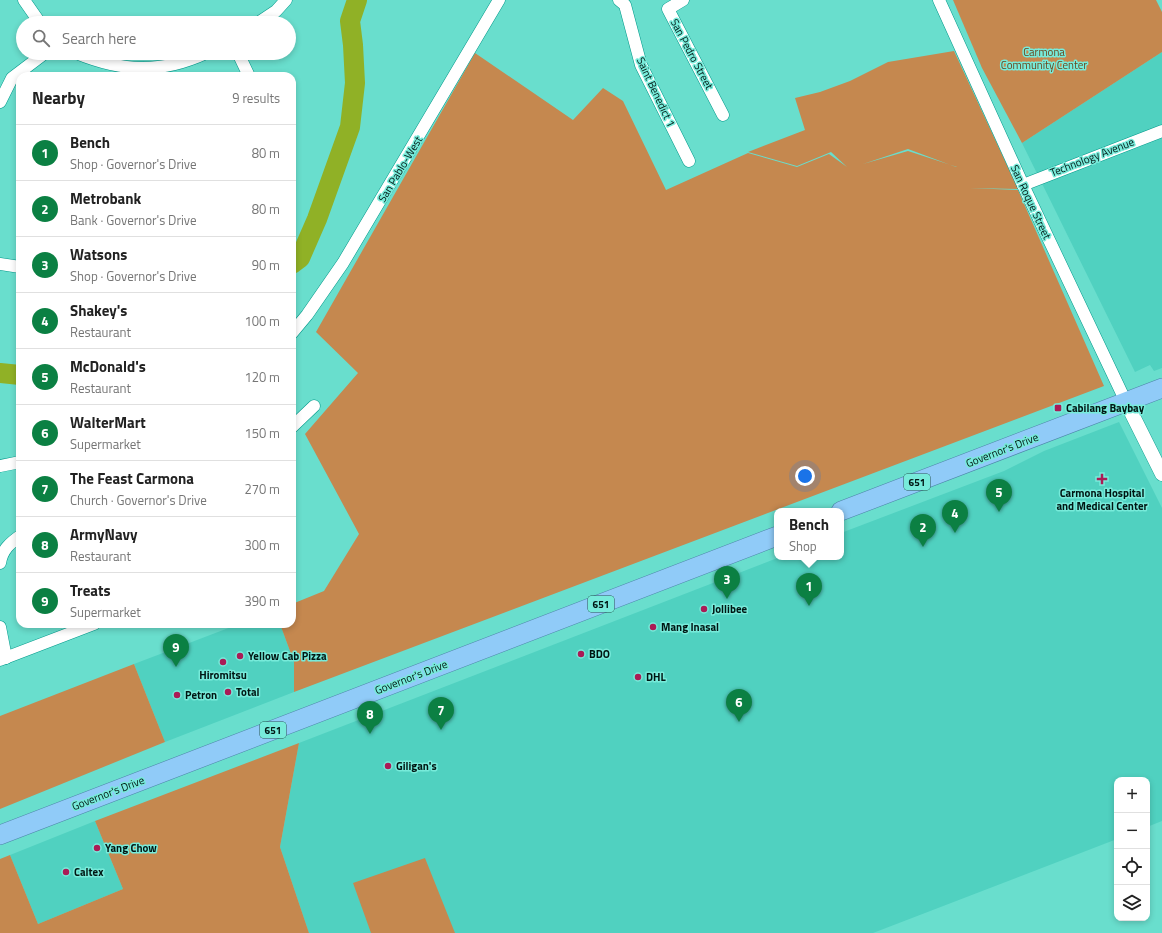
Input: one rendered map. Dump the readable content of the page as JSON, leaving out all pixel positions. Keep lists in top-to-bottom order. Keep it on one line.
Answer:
{"streets":{"highway":["Governor's Drive","651"],"street":["San Pedro Street","Saint Benedict 1","Technology Avenue","San Pablo-West","San Roque Street"]},"crossings":[["Technology Avenue","San Roque Street"],["San Roque Street","Governor's Drive"]],"parks":["Carmona Community Center"],"places":{"transit":["Cabilang Baybay"],"health":["Carmona Hospital and Medical Center"],"other":["Jollibee","Mang Inasal","BDO","Yellow Cab Pizza","Hiromitsu","DHL","Total","Petron","Giligan's","Yang Chow","Caltex"]},"page":{"search":"Search here","heading":["Nearby","9 results"],"list":[{"mark":"1","name":"Bench","note":"Shop · Governor's Drive","value":"80 m"},{"mark":"2","name":"Metrobank","note":"Bank · Governor's Drive","value":"80 m"},{"mark":"3","name":"Watsons","note":"Shop · Governor's Drive","value":"90 m"},{"mark":"4","name":"Shakey's","note":"Restaurant","value":"100 m"},{"mark":"5","name":"McDonald's","note":"Restaurant","value":"120 m"},{"mark":"6","name":"WalterMart","note":"Supermarket","value":"150 m"},{"mark":"7","name":"The Feast Carmona","note":"Church · Governor's Drive","value":"270 m"},{"mark":"8","name":"ArmyNavy","note":"Restaurant","value":"300 m"},{"mark":"9","name":"Treats","note":"Supermarket","value":"390 m"}],"pins":["5","4","2","3","1","9","6","7","8"],"popup":["Bench","Shop"],"map_buttons":["+","−"]}}
